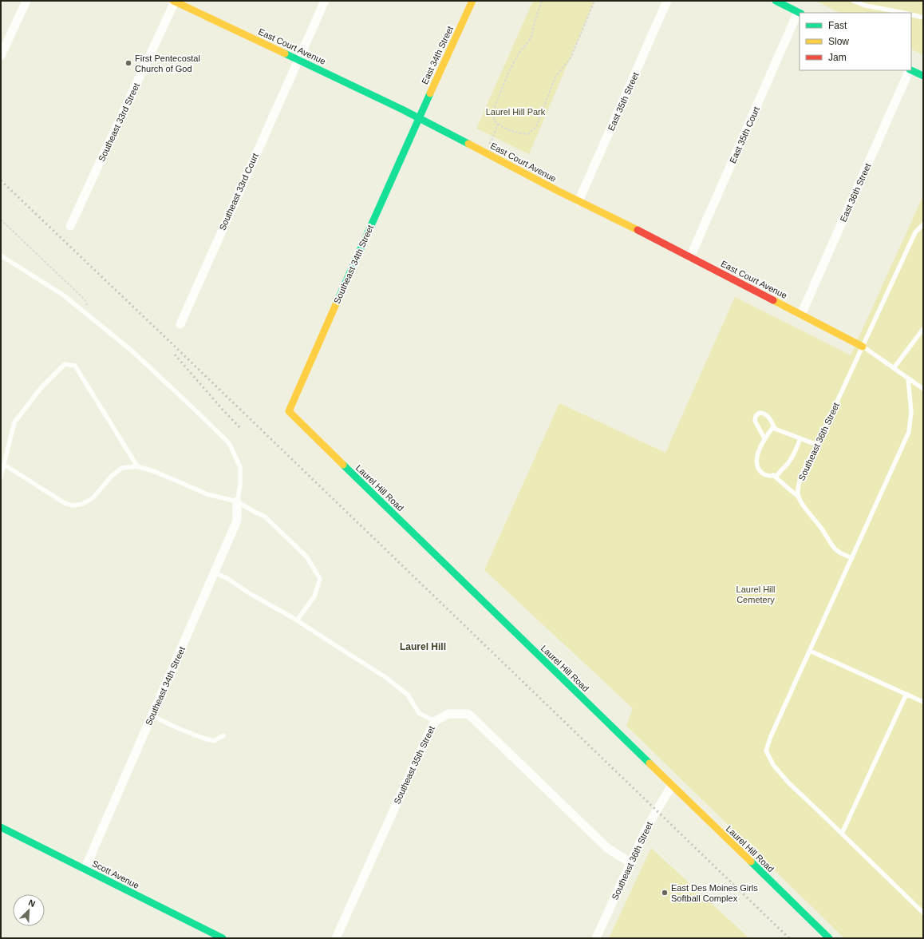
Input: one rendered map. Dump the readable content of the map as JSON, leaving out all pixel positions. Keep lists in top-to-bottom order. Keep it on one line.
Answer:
{"streets":{"street":["East Court Avenue","East 34th Street","East 35th Street","Southeast 33rd Street","East 35th Court","Southeast 33rd Court","East 36th Street","Southeast 34th Street","Southeast 36th Street","Laurel Hill Road","Southeast 35th Street","Scott Avenue"]},"crossings":[["East Court Avenue","East 34th Street"],["East Court Avenue","East 35th Street"],["East Court Avenue","Southeast 33rd Street"],["East Court Avenue","East 35th Court"],["East Court Avenue","Southeast 33rd Court"],["East Court Avenue","East 36th Street"],["East Court Avenue","Southeast 34th Street"],["East Court Avenue","Southeast 36th Street"],["East 34th Street","Southeast 34th Street"],["Southeast 34th Street","Laurel Hill Road"],["Southeast 34th Street","Scott Avenue"],["Southeast 36th Street","Laurel Hill Road"],["Southeast 36th Street","Southeast 35th Street"]],"districts":["Laurel Hill"],"parks":["Laurel Hill Park","Laurel Hill Cemetery"],"places":["First Pentecostal Church of God","East Des Moines Girls Softball Complex"],"legend":["Fast","Slow","Jam"],"north":"top right"}
